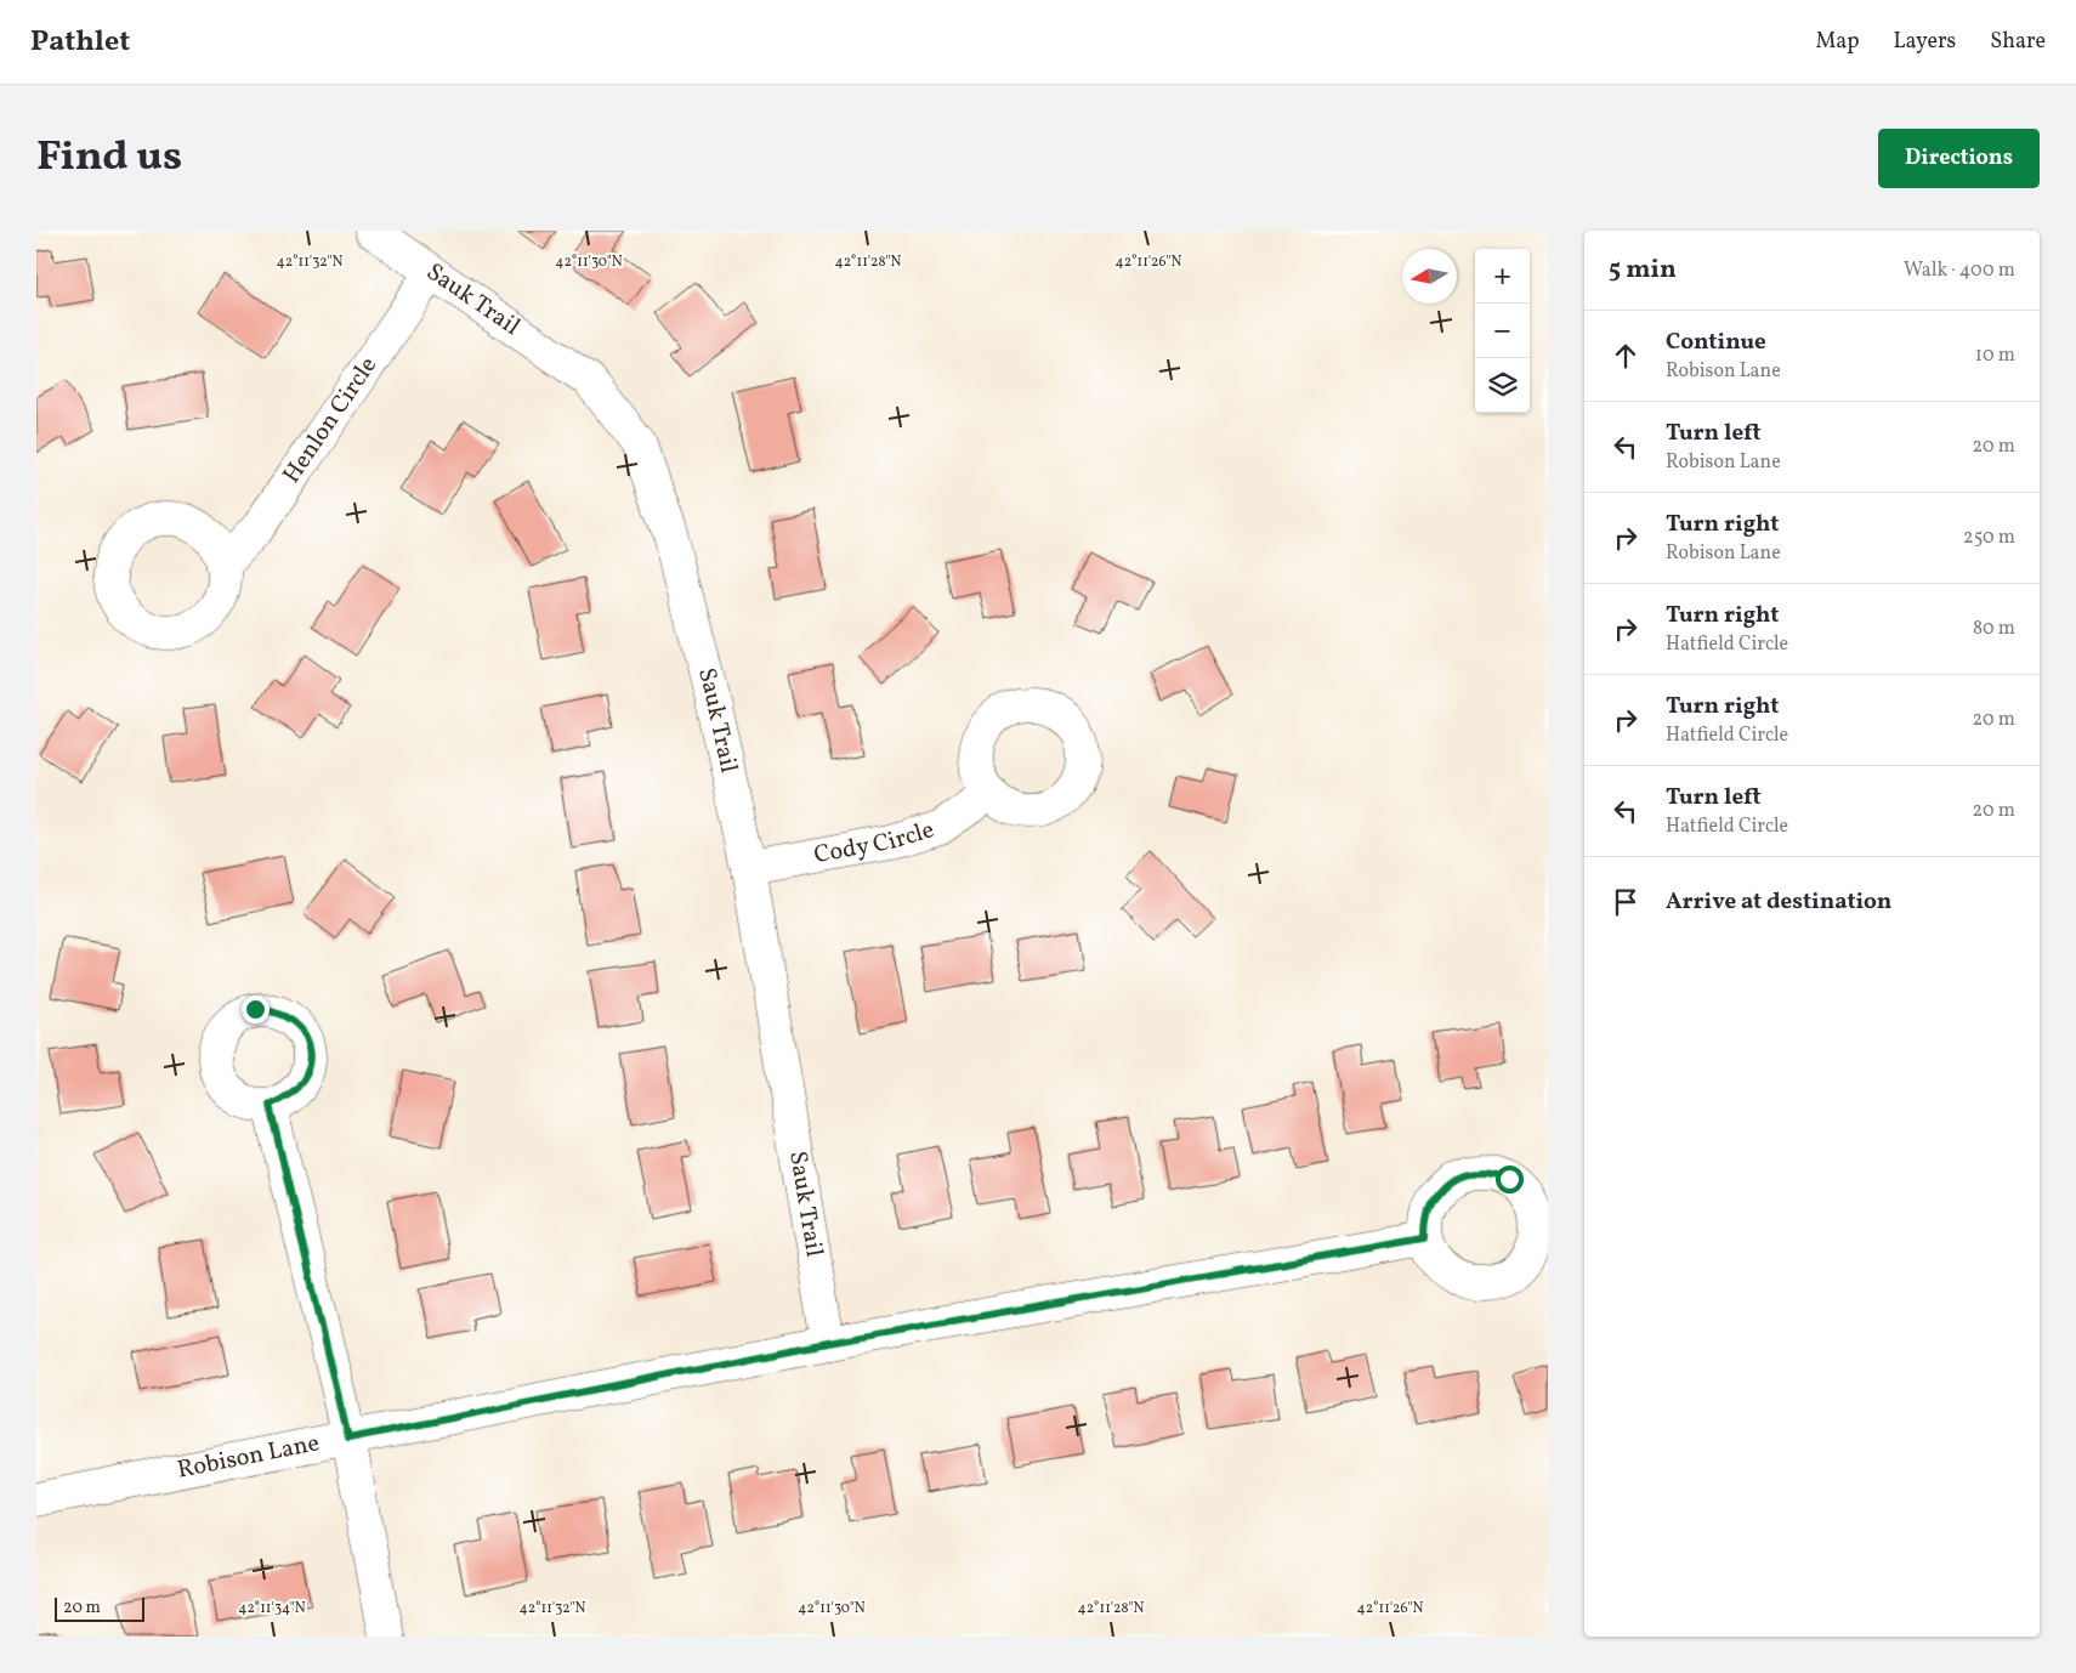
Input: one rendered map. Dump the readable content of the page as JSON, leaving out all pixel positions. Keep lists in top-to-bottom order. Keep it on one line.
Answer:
{"streets":{"street":["Sauk Trail","Henlon Circle","Cody Circle","Robison Lane"]},"crossings":[["Sauk Trail","Henlon Circle"],["Sauk Trail","Cody Circle"],["Sauk Trail","Robison Lane"]],"scale_bar":"20 m","north":"left","page":{"header":"Pathlet","nav":["Map","Layers","Share"],"title":"Find us","buttons":"Directions","heading":["5 min","Walk · 400 m"],"map_buttons":["+","−"],"list":[["Continue","Robison Lane","10 m"],["Turn left","Robison Lane","20 m"],["Turn right","Robison Lane","250 m"],["Turn right","Hatfield Circle","80 m"],["Turn right","Hatfield Circle","20 m"],["Turn left","Hatfield Circle","20 m"],"Arrive at destination"],"scale":"20 m"},"coordinates":["42°11'32\"N","42°11'30\"N","42°11'28\"N","42°11'26\"N","42°11'34\"N"]}
